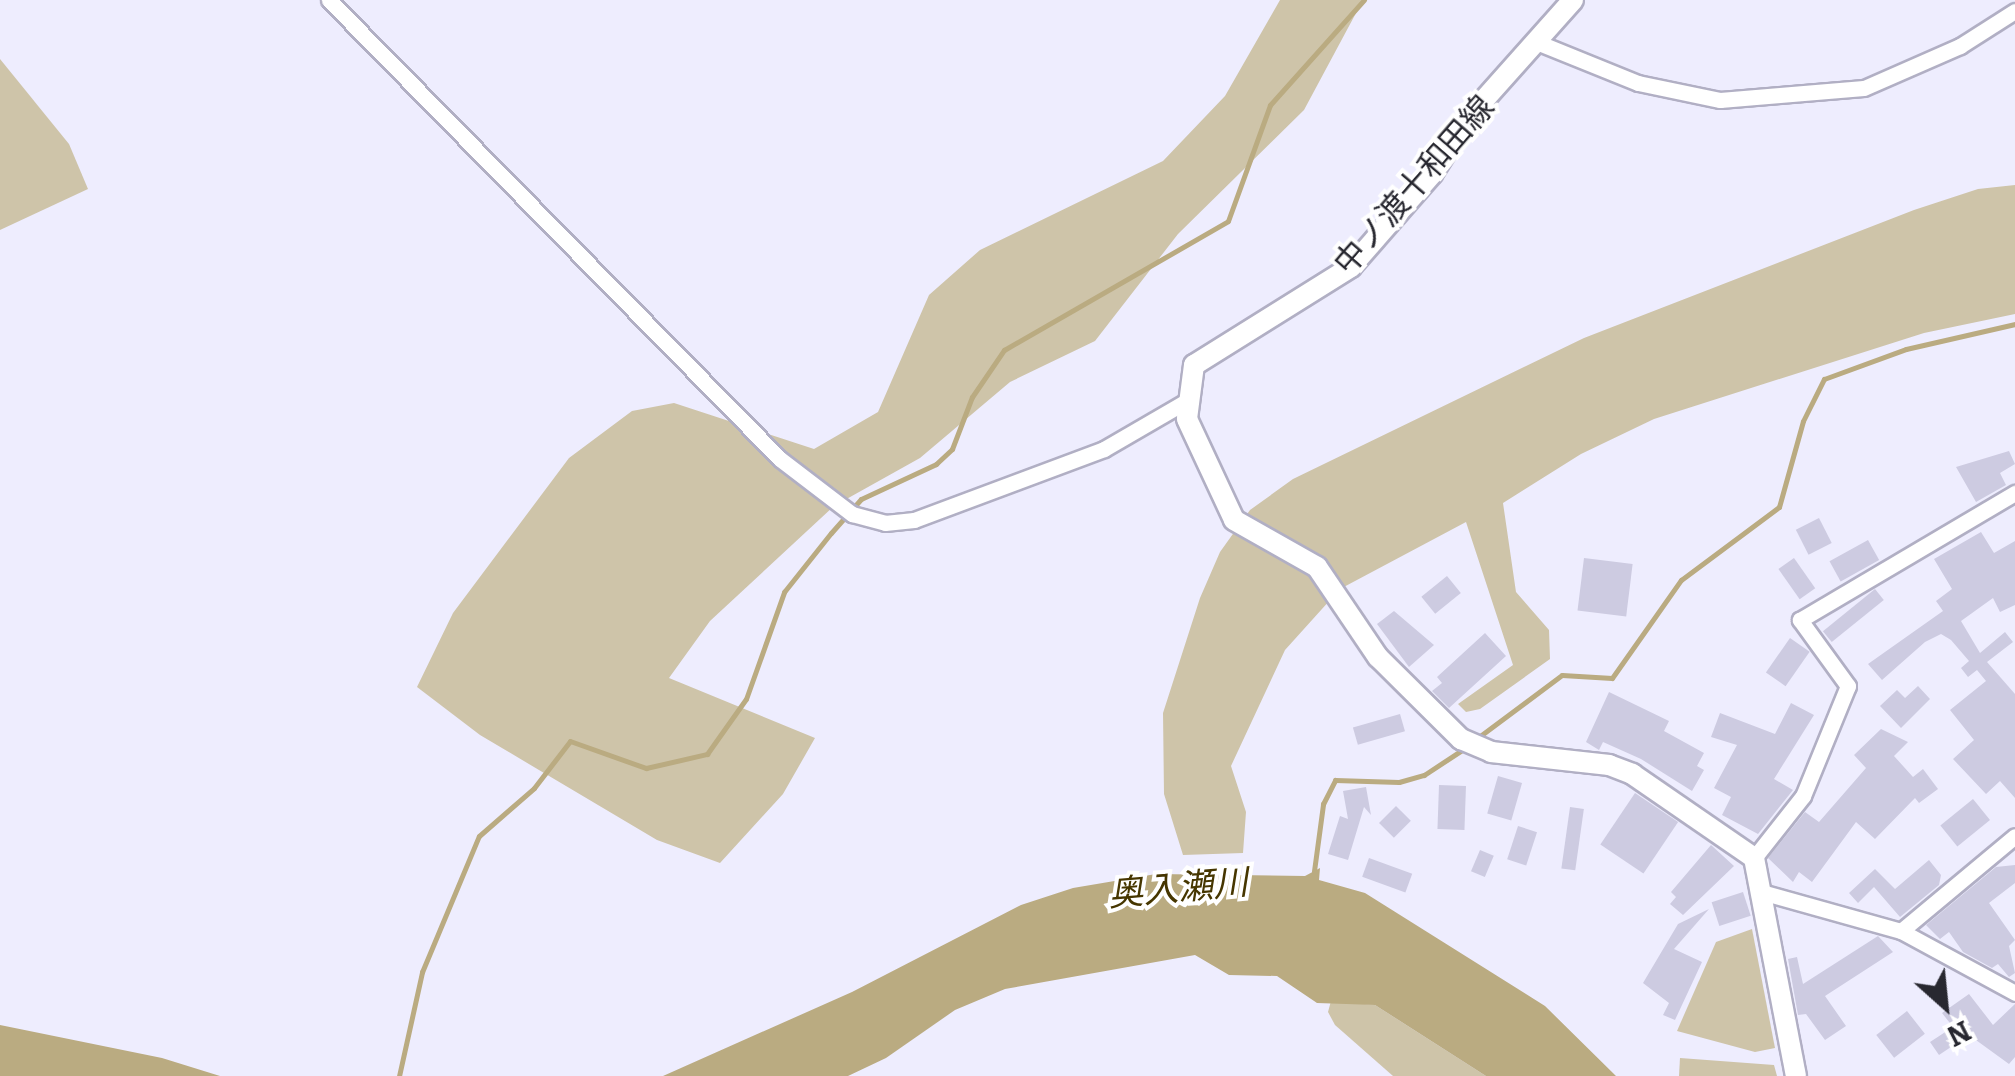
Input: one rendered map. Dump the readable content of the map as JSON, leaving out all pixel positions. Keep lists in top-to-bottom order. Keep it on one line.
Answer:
{"streets":{"main road":["中ノ渡十和田線"]},"water":["奥入瀬川"],"north":"bottom right"}
